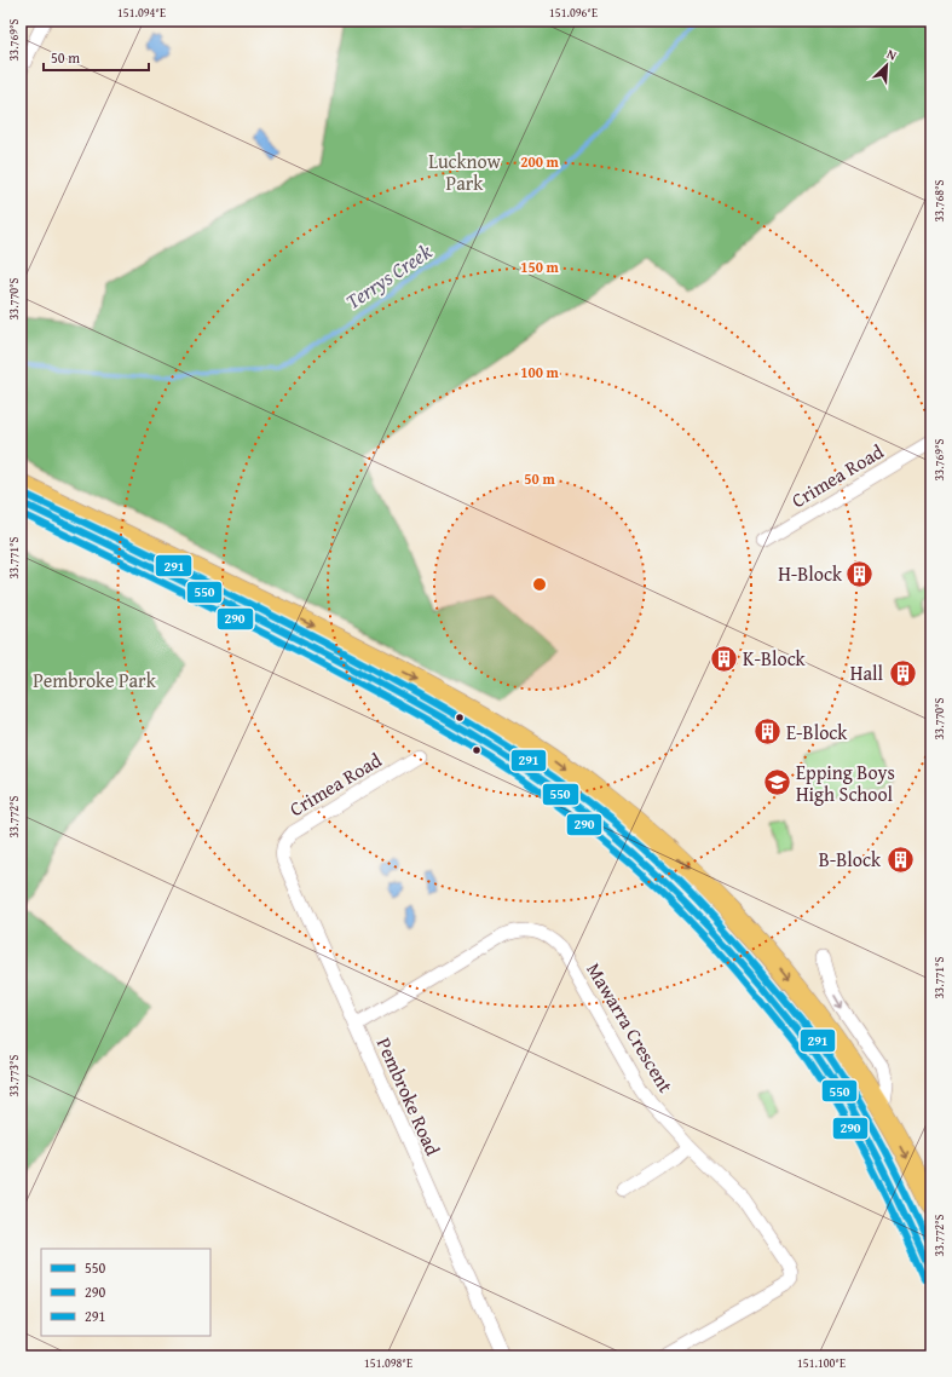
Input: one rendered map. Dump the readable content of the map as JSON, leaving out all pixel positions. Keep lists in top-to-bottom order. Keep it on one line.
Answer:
{"streets":{"street":["Crimea Road","Mawarra Crescent","Pembroke Road"]},"crossings":[["Crimea Road","Pembroke Road"],["Mawarra Crescent","Pembroke Road"]],"water":["Terrys Creek"],"parks":["Lucknow Park","Pembroke Park"],"places":{"building":["H-Block","K-Block","Hall","E-Block","B-Block"],"school or university":["Epping Boys High School"]},"lines":["transit line 291","transit line 550","transit line 290"],"legend":["550","290","291"],"scale_bar":"50 m","north":"top right","coordinates":["151.094°E","151.096°E","33.769°S","33.768°S","33.770°S","33.771°S","33.772°S","33.773°S","151.098°E","151.100°E"],"rings":["200 m","150 m","100 m","50 m"]}
